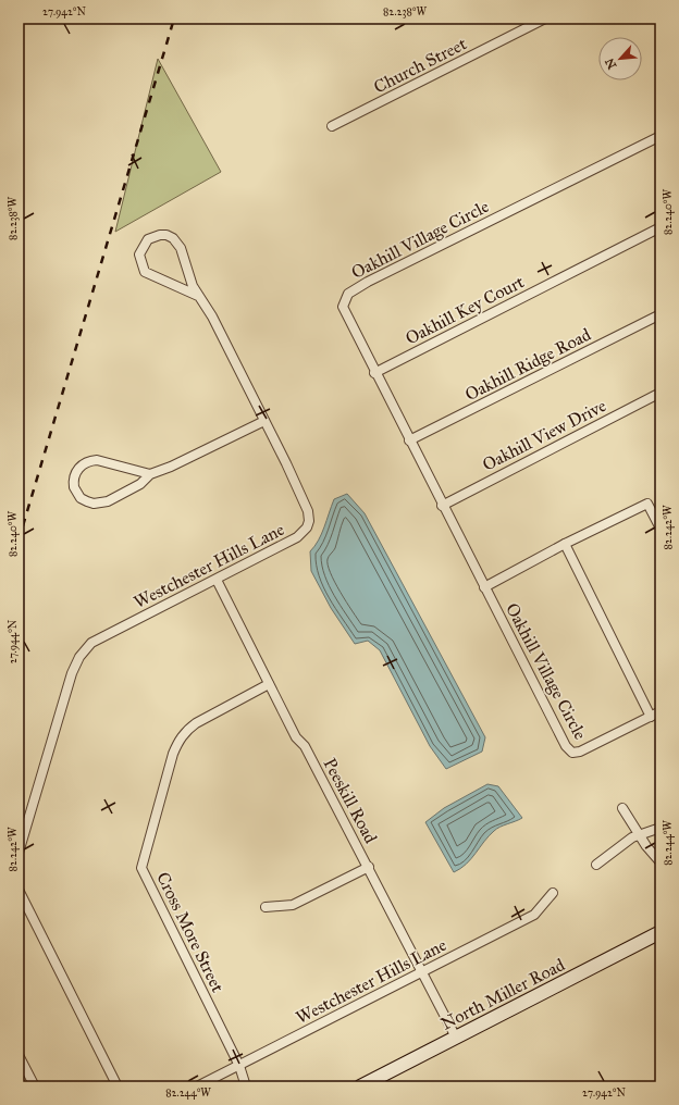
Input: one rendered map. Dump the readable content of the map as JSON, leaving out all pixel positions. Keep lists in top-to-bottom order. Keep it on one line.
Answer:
{"streets":{"street":["Church Street","Oakhill Village Circle","Oakhill Key Court","Oakhill Ridge Road","Oakhill View Drive","Westchester Hills Lane","Peeskill Road","Cross More Street","North Miller Road"]},"crossings":[["Oakhill Village Circle","Oakhill Key Court"],["Oakhill Village Circle","Oakhill Ridge Road"],["Oakhill Village Circle","Oakhill View Drive"],["Westchester Hills Lane","Peeskill Road"],["Westchester Hills Lane","Cross More Street"],["Peeskill Road","Cross More Street"],["Peeskill Road","North Miller Road"]],"north":"bottom left","coordinates":["27.942°N","82.238°W","82.240°W","82.242°W","27.944°N","82.244°W"]}
